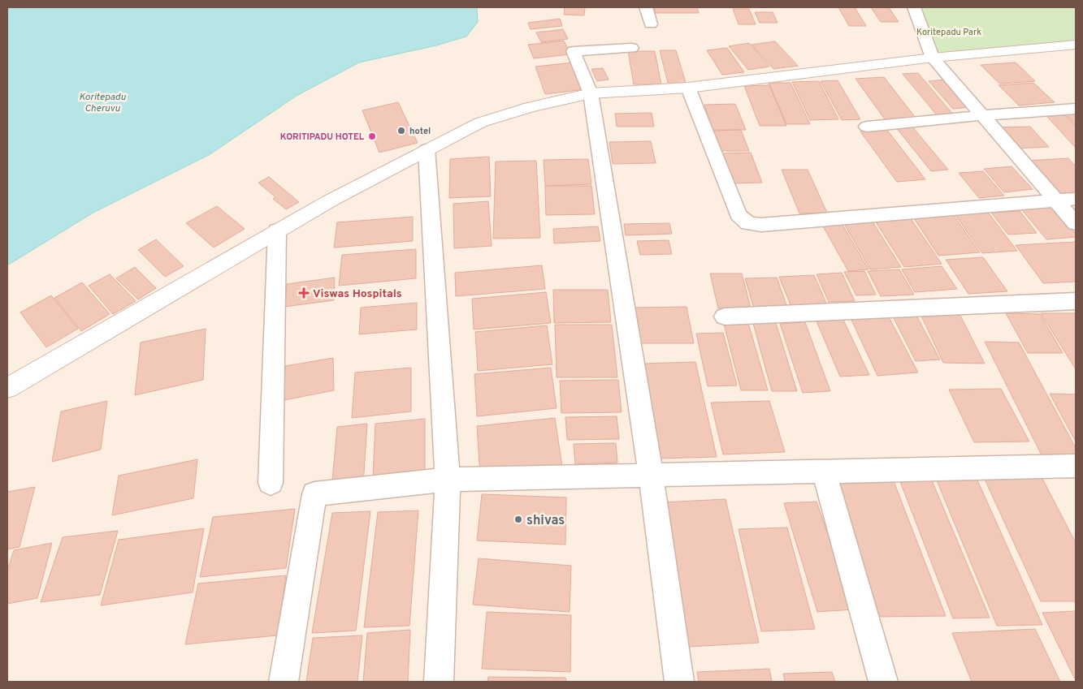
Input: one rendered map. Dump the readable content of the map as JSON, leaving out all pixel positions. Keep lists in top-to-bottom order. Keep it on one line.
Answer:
{"water":["Koritepadu Cheruvu"],"parks":["Koritepadu Park"],"places":{"other":["hotel","KORITIPADU HOTEL","shivas"],"health":["Viswas Hospitals"]}}
